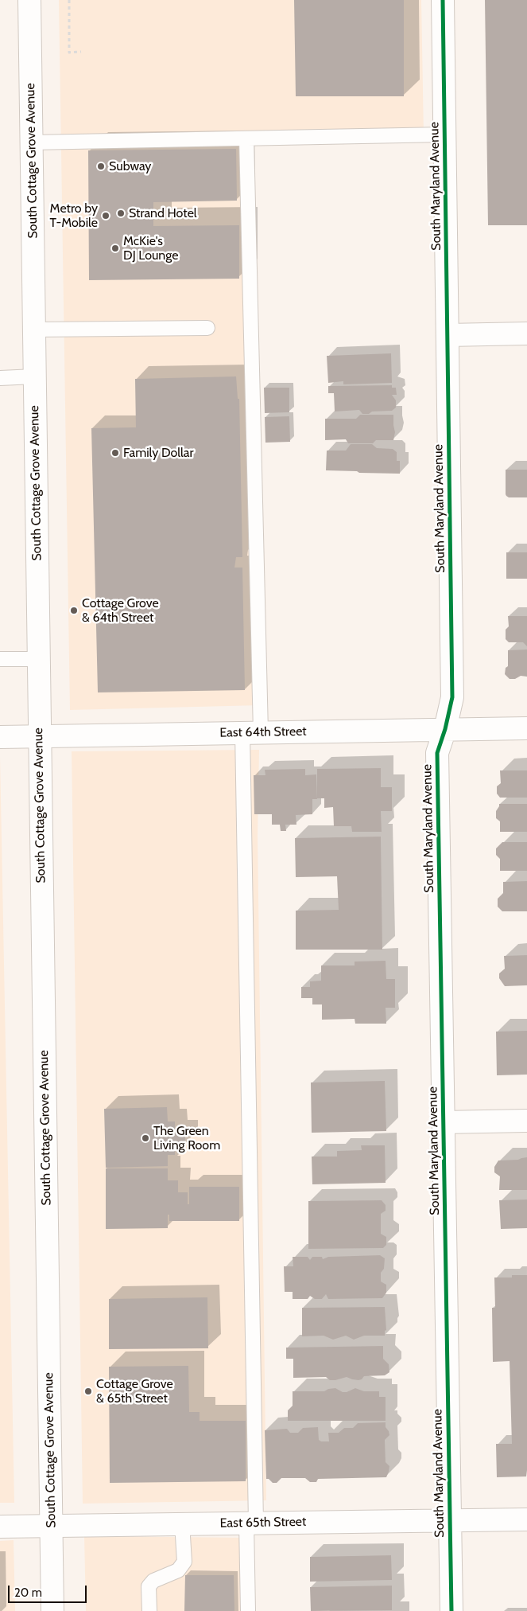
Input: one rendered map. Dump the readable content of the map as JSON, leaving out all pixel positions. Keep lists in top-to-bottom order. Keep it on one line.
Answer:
{"streets":{"street":["South Cottage Grove Avenue","South Maryland Avenue","East 64th Street","East 65th Street"]},"crossings":[["South Cottage Grove Avenue","East 64th Street"],["South Cottage Grove Avenue","East 65th Street"],["South Maryland Avenue","East 64th Street"],["South Maryland Avenue","East 65th Street"]],"places":["Subway","Strand Hotel","Metro by T-Mobile","McKie's DJ Lounge","Family Dollar","Cottage Grove & 64th Street","The Green Living Room","Cottage Grove & 65th Street"],"scale_bar":"20 m"}
